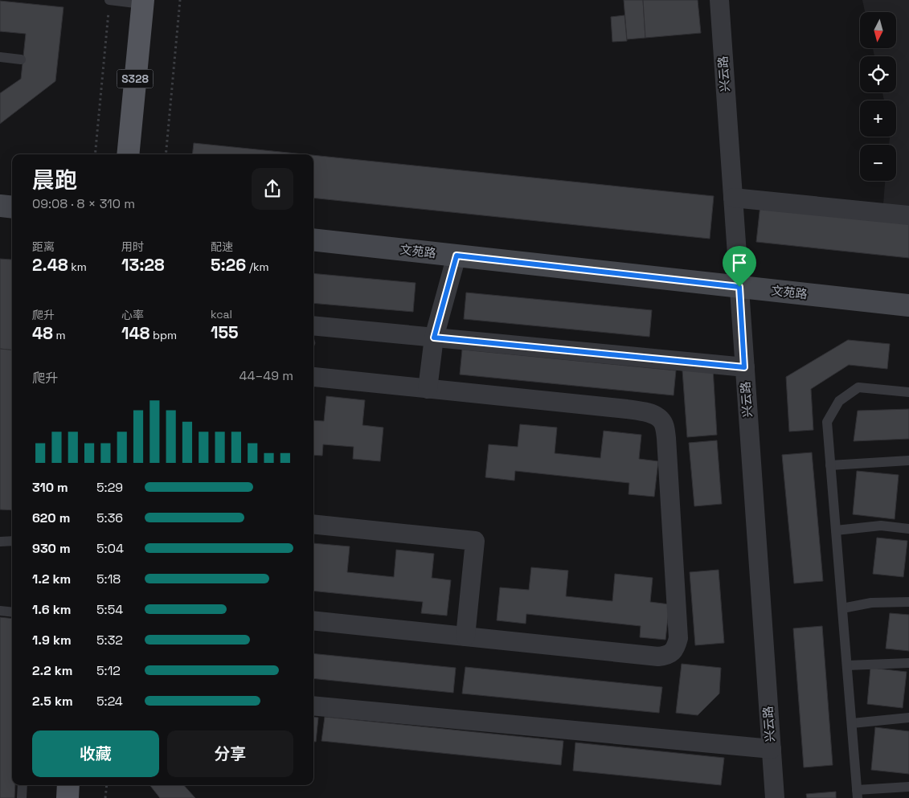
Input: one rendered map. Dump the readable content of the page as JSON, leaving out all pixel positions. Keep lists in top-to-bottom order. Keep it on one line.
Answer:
{"streets":{"main road":["S328","文苑路"],"street":["兴云路"]},"crossings":[["兴云路","文苑路"]],"north":"bottom","page":{"map_buttons":["+","−"],"heading":["晨跑","09:08 · 8 × 310 m"],"stats":[["距离","2.48 km"],["用时","13:28"],["配速","5:26 /km"],["爬升","48 m"],["心率","148 bpm"],["kcal","155"]],"chart":["爬升","44–49 m"],"list":[{"name":"310 m","note":"5:29"},{"name":"620 m","note":"5:36"},{"name":"930 m","note":"5:04"},{"name":"1.2 km","note":"5:18"},{"name":"1.6 km","note":"5:54"},{"name":"1.9 km","note":"5:32"},{"name":"2.2 km","note":"5:12"},{"name":"2.5 km","note":"5:24"}],"buttons":["收藏","分享"]}}
